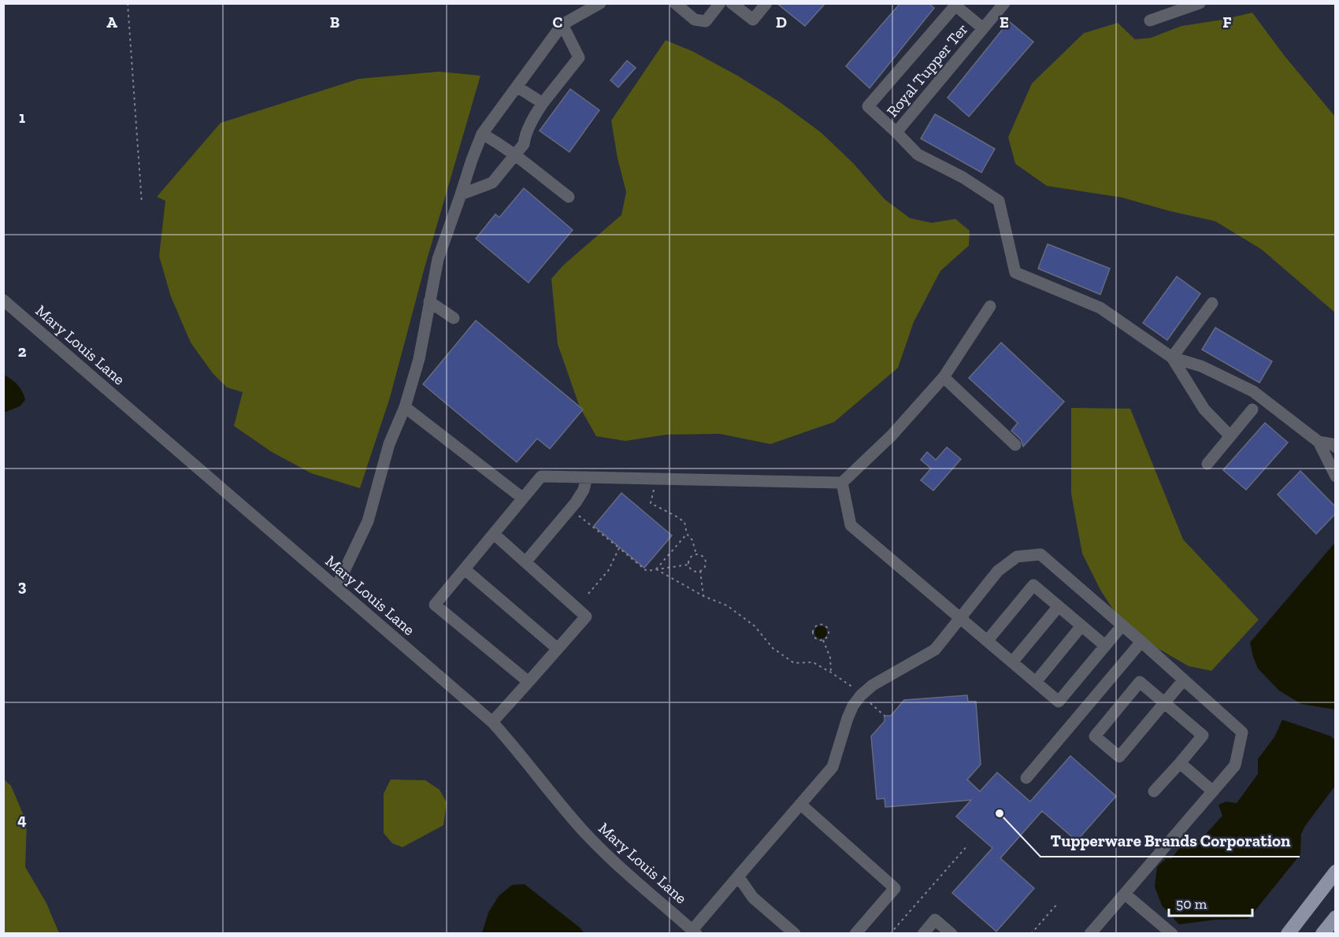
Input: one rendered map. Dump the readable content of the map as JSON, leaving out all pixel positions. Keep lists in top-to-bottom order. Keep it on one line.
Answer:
{"streets":{"street":["Royal Tupper Ter","Mary Louis Lane"]},"places":["Tupperware Brands Corporation"],"scale_bar":"50 m","grid":{"columns":["A","B","C","D","E","F"],"rows":["1","2","3","4"]}}
